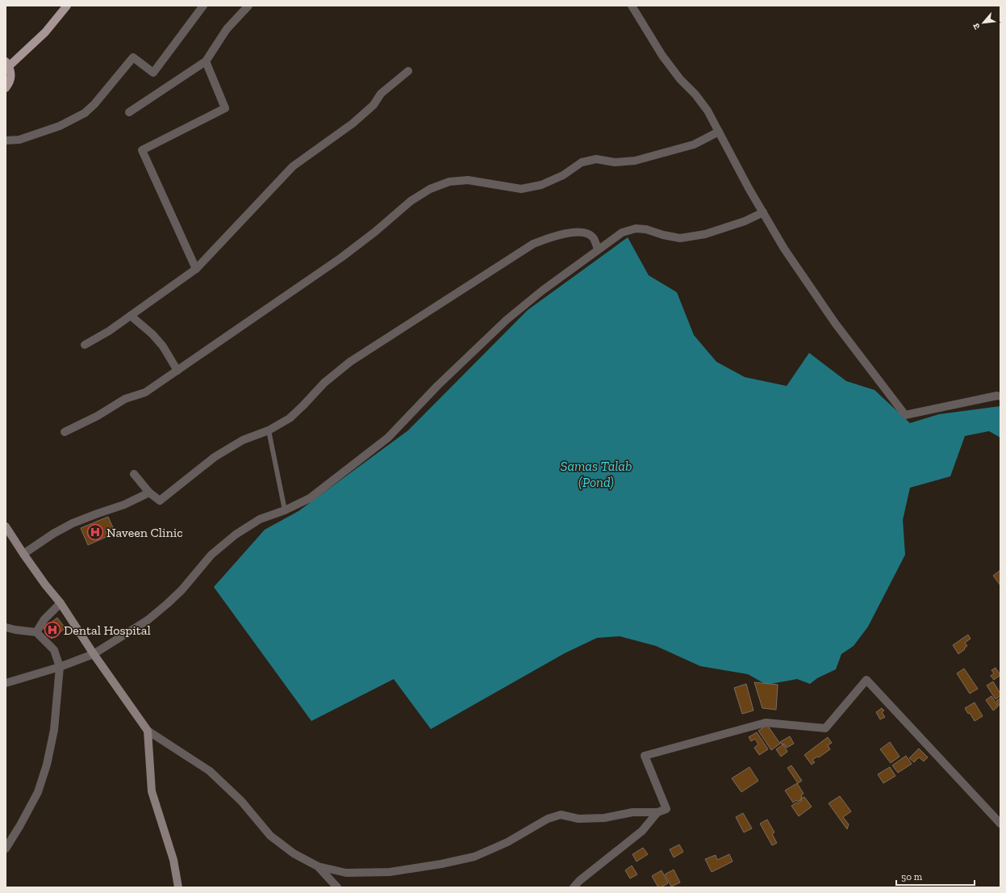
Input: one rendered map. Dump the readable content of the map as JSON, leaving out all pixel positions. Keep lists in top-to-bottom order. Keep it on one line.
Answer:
{"water":["Samas Talab (Pond)"],"places":{"hospital":["Naveen Clinic","Dental Hospital"]},"scale_bar":"50 m","north":"bottom left"}
